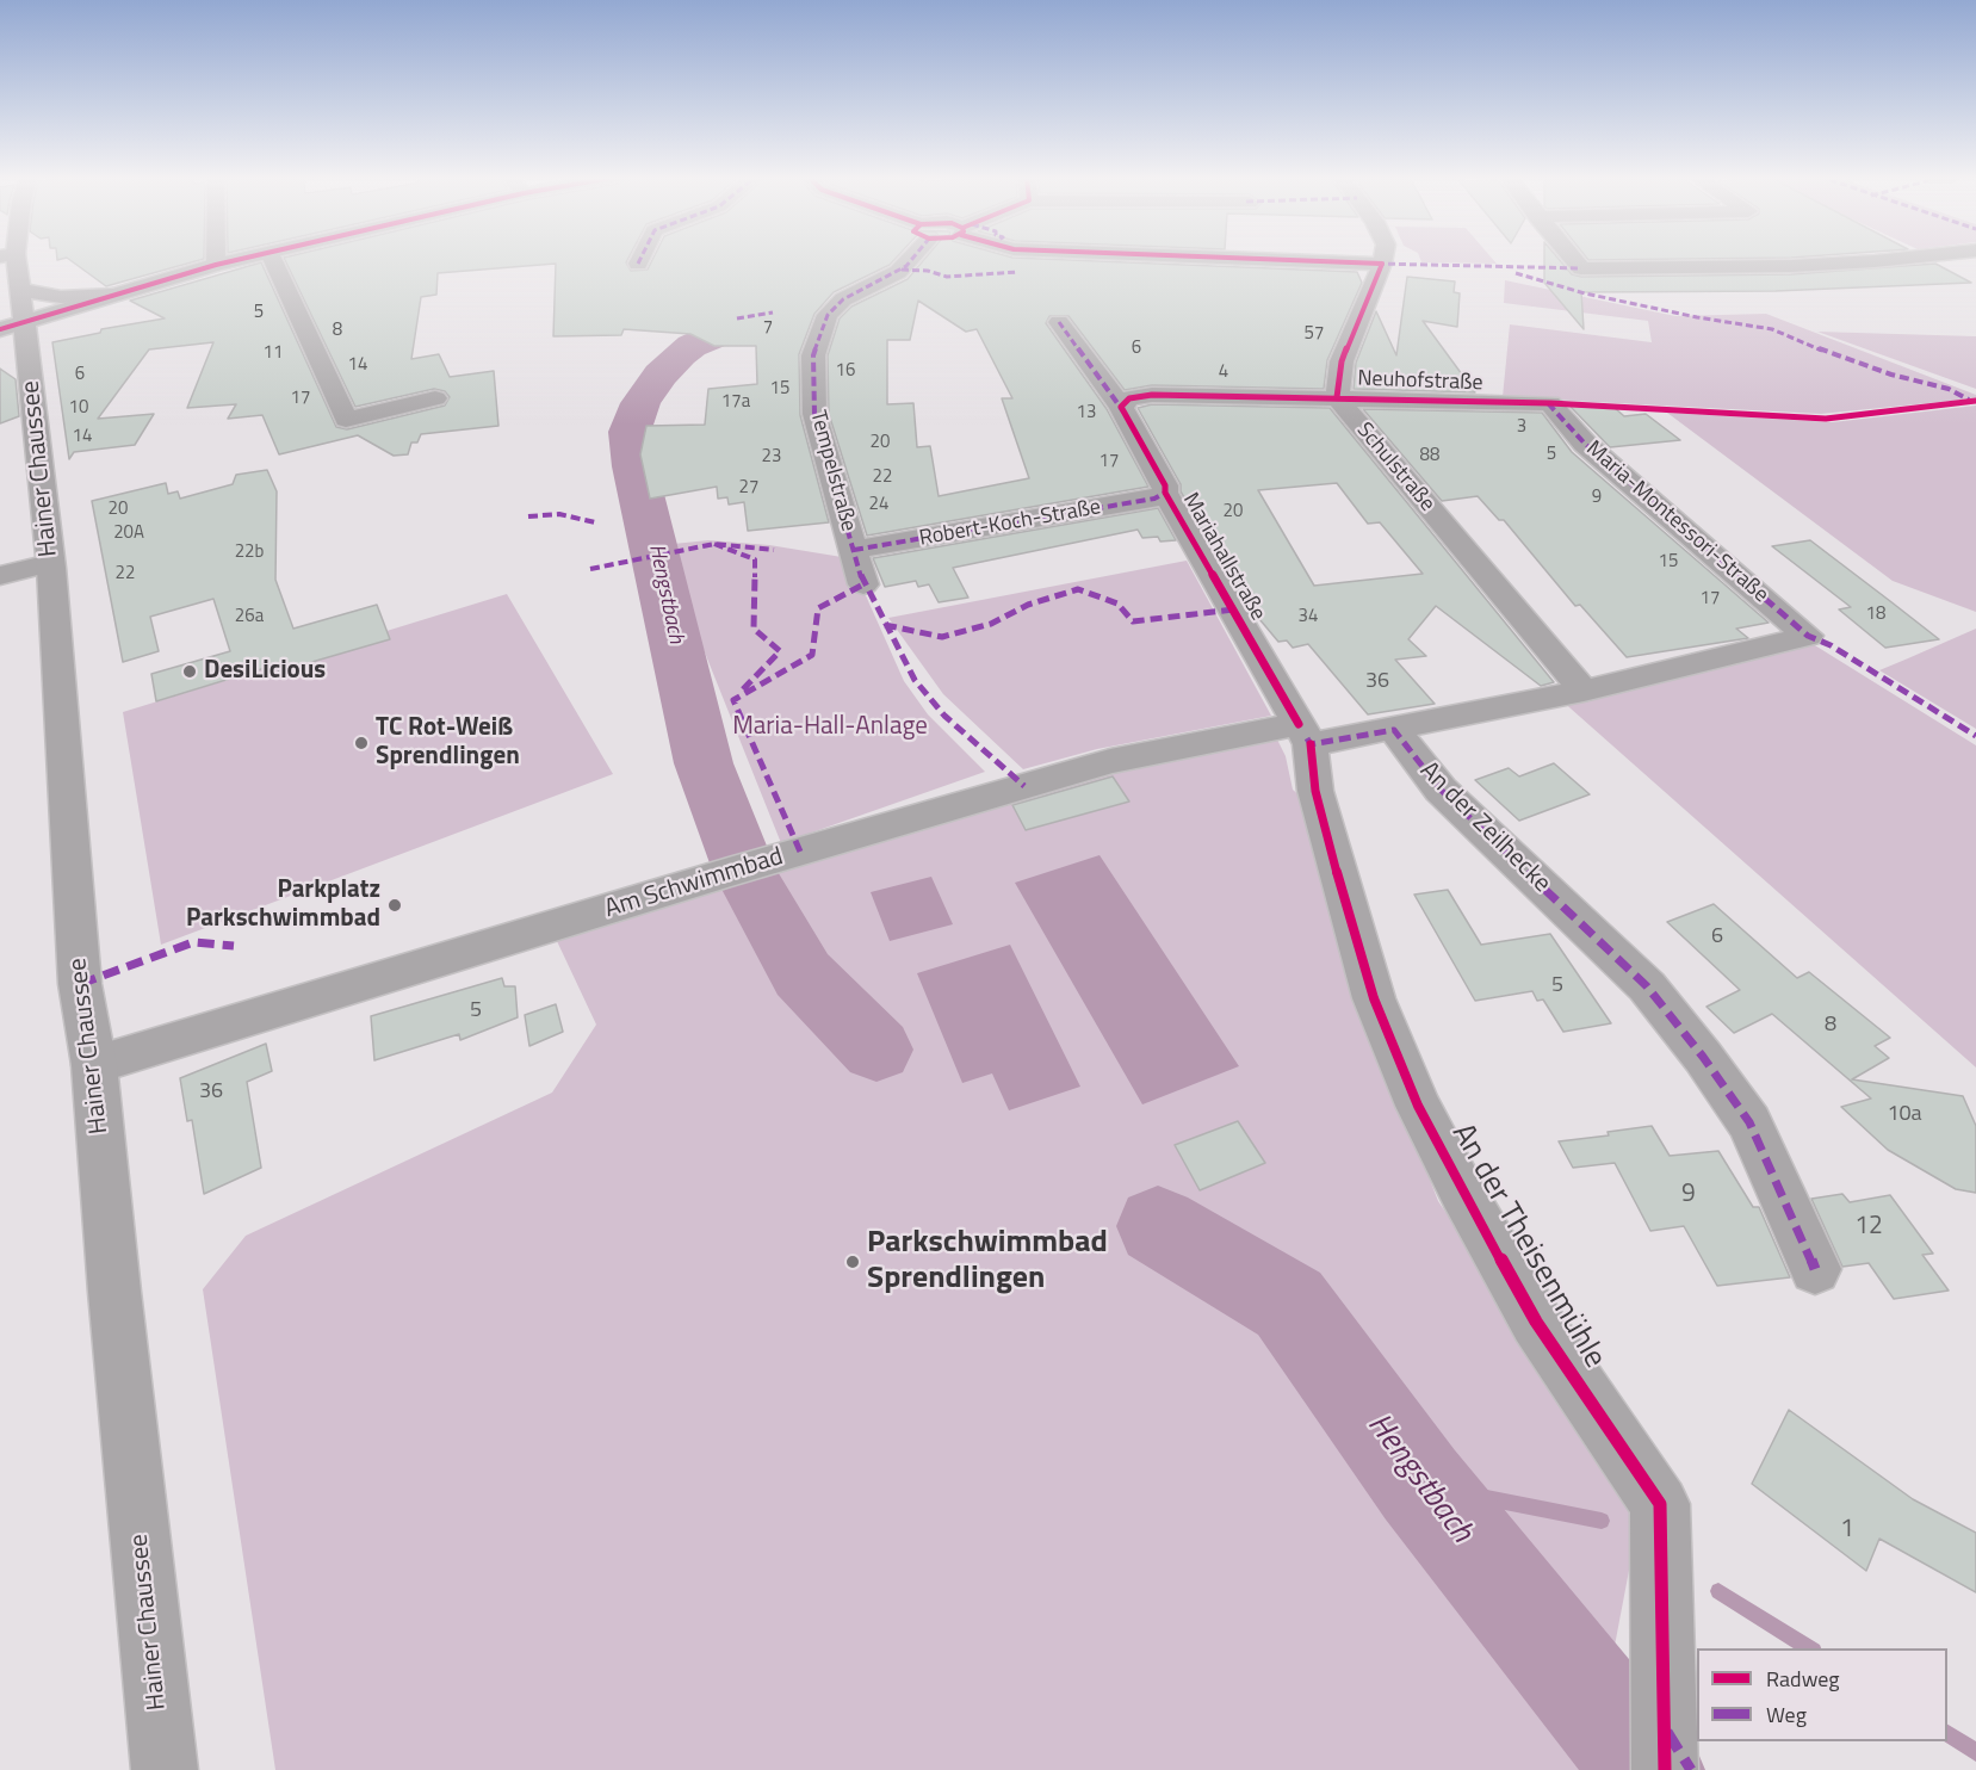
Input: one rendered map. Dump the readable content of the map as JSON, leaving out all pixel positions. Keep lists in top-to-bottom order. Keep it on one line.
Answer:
{"streets":{"street":["Neuhofstraße","Schulstraße","Hainer Chaussee","Tempelstraße","Maria-Montessori-Straße","Robert-Koch-Straße","Mariahallstraße","An der Zeilhecke","Am Schwimmbad","An der Theisenmühle"]},"crossings":[["Neuhofstraße","Schulstraße"],["Neuhofstraße","Maria-Montessori-Straße"],["Neuhofstraße","Mariahallstraße"],["Schulstraße","An der Zeilhecke"],["Hainer Chaussee","Am Schwimmbad"],["Tempelstraße","Robert-Koch-Straße"],["Maria-Montessori-Straße","An der Zeilhecke"],["Robert-Koch-Straße","Mariahallstraße"],["Mariahallstraße","Am Schwimmbad"],["Mariahallstraße","An der Theisenmühle"],["Am Schwimmbad","An der Theisenmühle"]],"water":["Hengstbach"],"parks":["Maria-Hall-Anlage"],"places":["DesiLicious","TC Rot-Weiß Sprendlingen","Parkplatz Parkschwimmbad","Parkschwimmbad Sprendlingen"],"house_numbers":["5","7","8","57","6","11","14","16","4","6","15","17","17a","10","13","3","14","20","5","88","23","17","22","27","9","24","20","20","20A","22b","15","22","17","18","26a","34","36","6","5","5","8","36","10a","9","12","1"],"legend":["Radweg","Weg"]}
